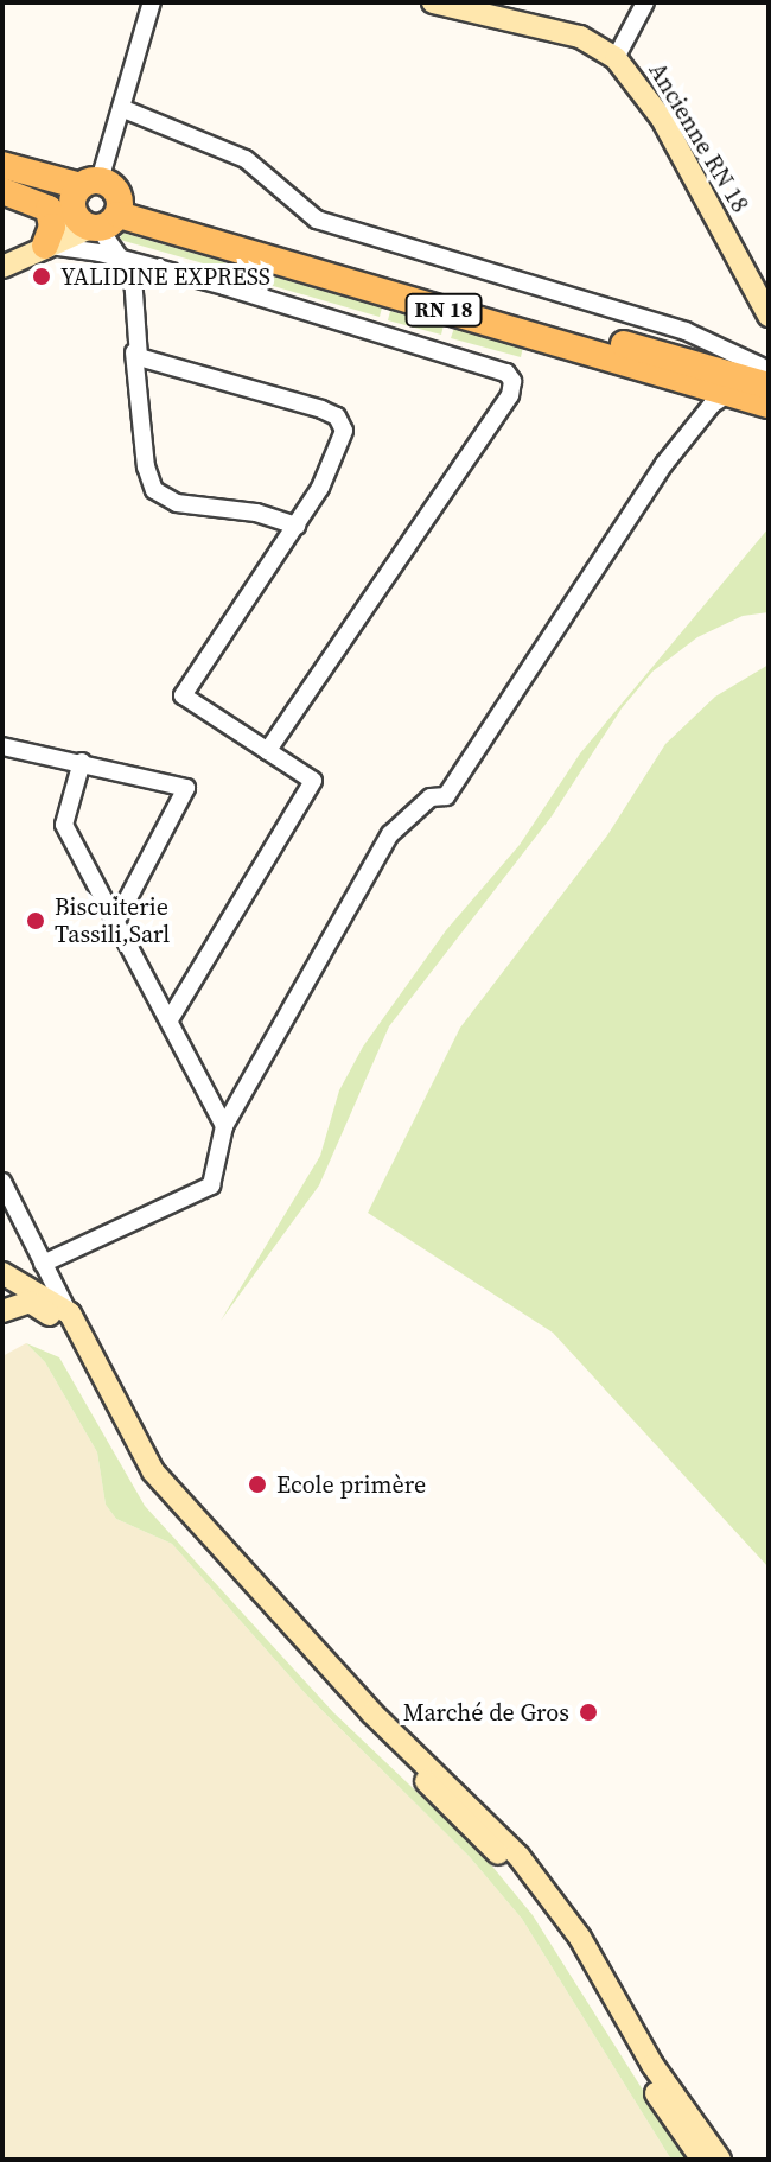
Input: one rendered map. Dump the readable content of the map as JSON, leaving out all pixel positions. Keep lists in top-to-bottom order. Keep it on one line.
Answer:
{"streets":{"main road":["Ancienne RN 18","RN 18"]},"places":["YALIDINE EXPRESS","Biscuiterie Tassili,Sarl","Ecole primère","Marché de Gros"]}
